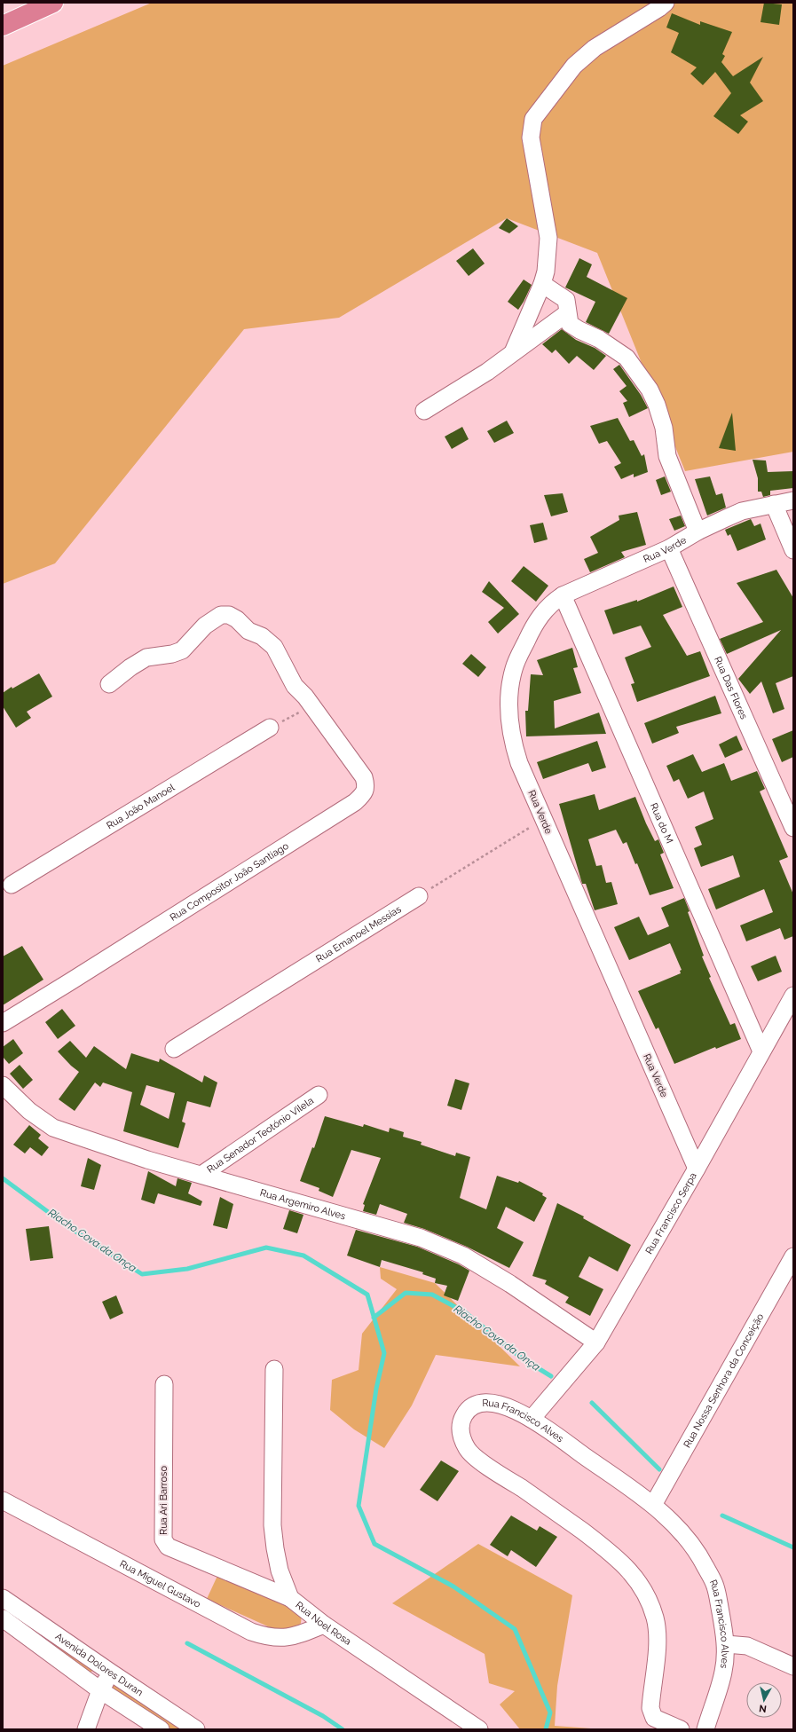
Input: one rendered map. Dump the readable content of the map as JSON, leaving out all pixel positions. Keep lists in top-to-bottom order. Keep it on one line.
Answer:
{"streets":{"street":["Rua Verde","Rua Das Flores","Rua João Manoel","Rua do M","Rua Compositor João Santiago","Rua Emanoel Messias","Rua Senador Teotónio Vilela","Rua Argemiro Alves","Rua Francisco Serpa","Rua Nossa Senhora da Conceição","Rua Francisco Alves","Rua Ari Barroso","Rua Miguel Gustavo","Rua Noel Rosa","Avenida Dolores Duran"]},"crossings":[["Rua Verde","Rua Das Flores"],["Rua Verde","Rua do M"],["Rua Verde","Rua Francisco Serpa"],["Rua do M","Rua Francisco Serpa"],["Rua Senador Teotónio Vilela","Rua Argemiro Alves"],["Rua Argemiro Alves","Rua Francisco Serpa"],["Rua Francisco Serpa","Rua Francisco Alves"],["Rua Nossa Senhora da Conceição","Rua Francisco Alves"],["Rua Ari Barroso","Rua Noel Rosa"],["Rua Miguel Gustavo","Rua Noel Rosa"]],"water":["Riacho Cova da Onça"],"north":"bottom"}
